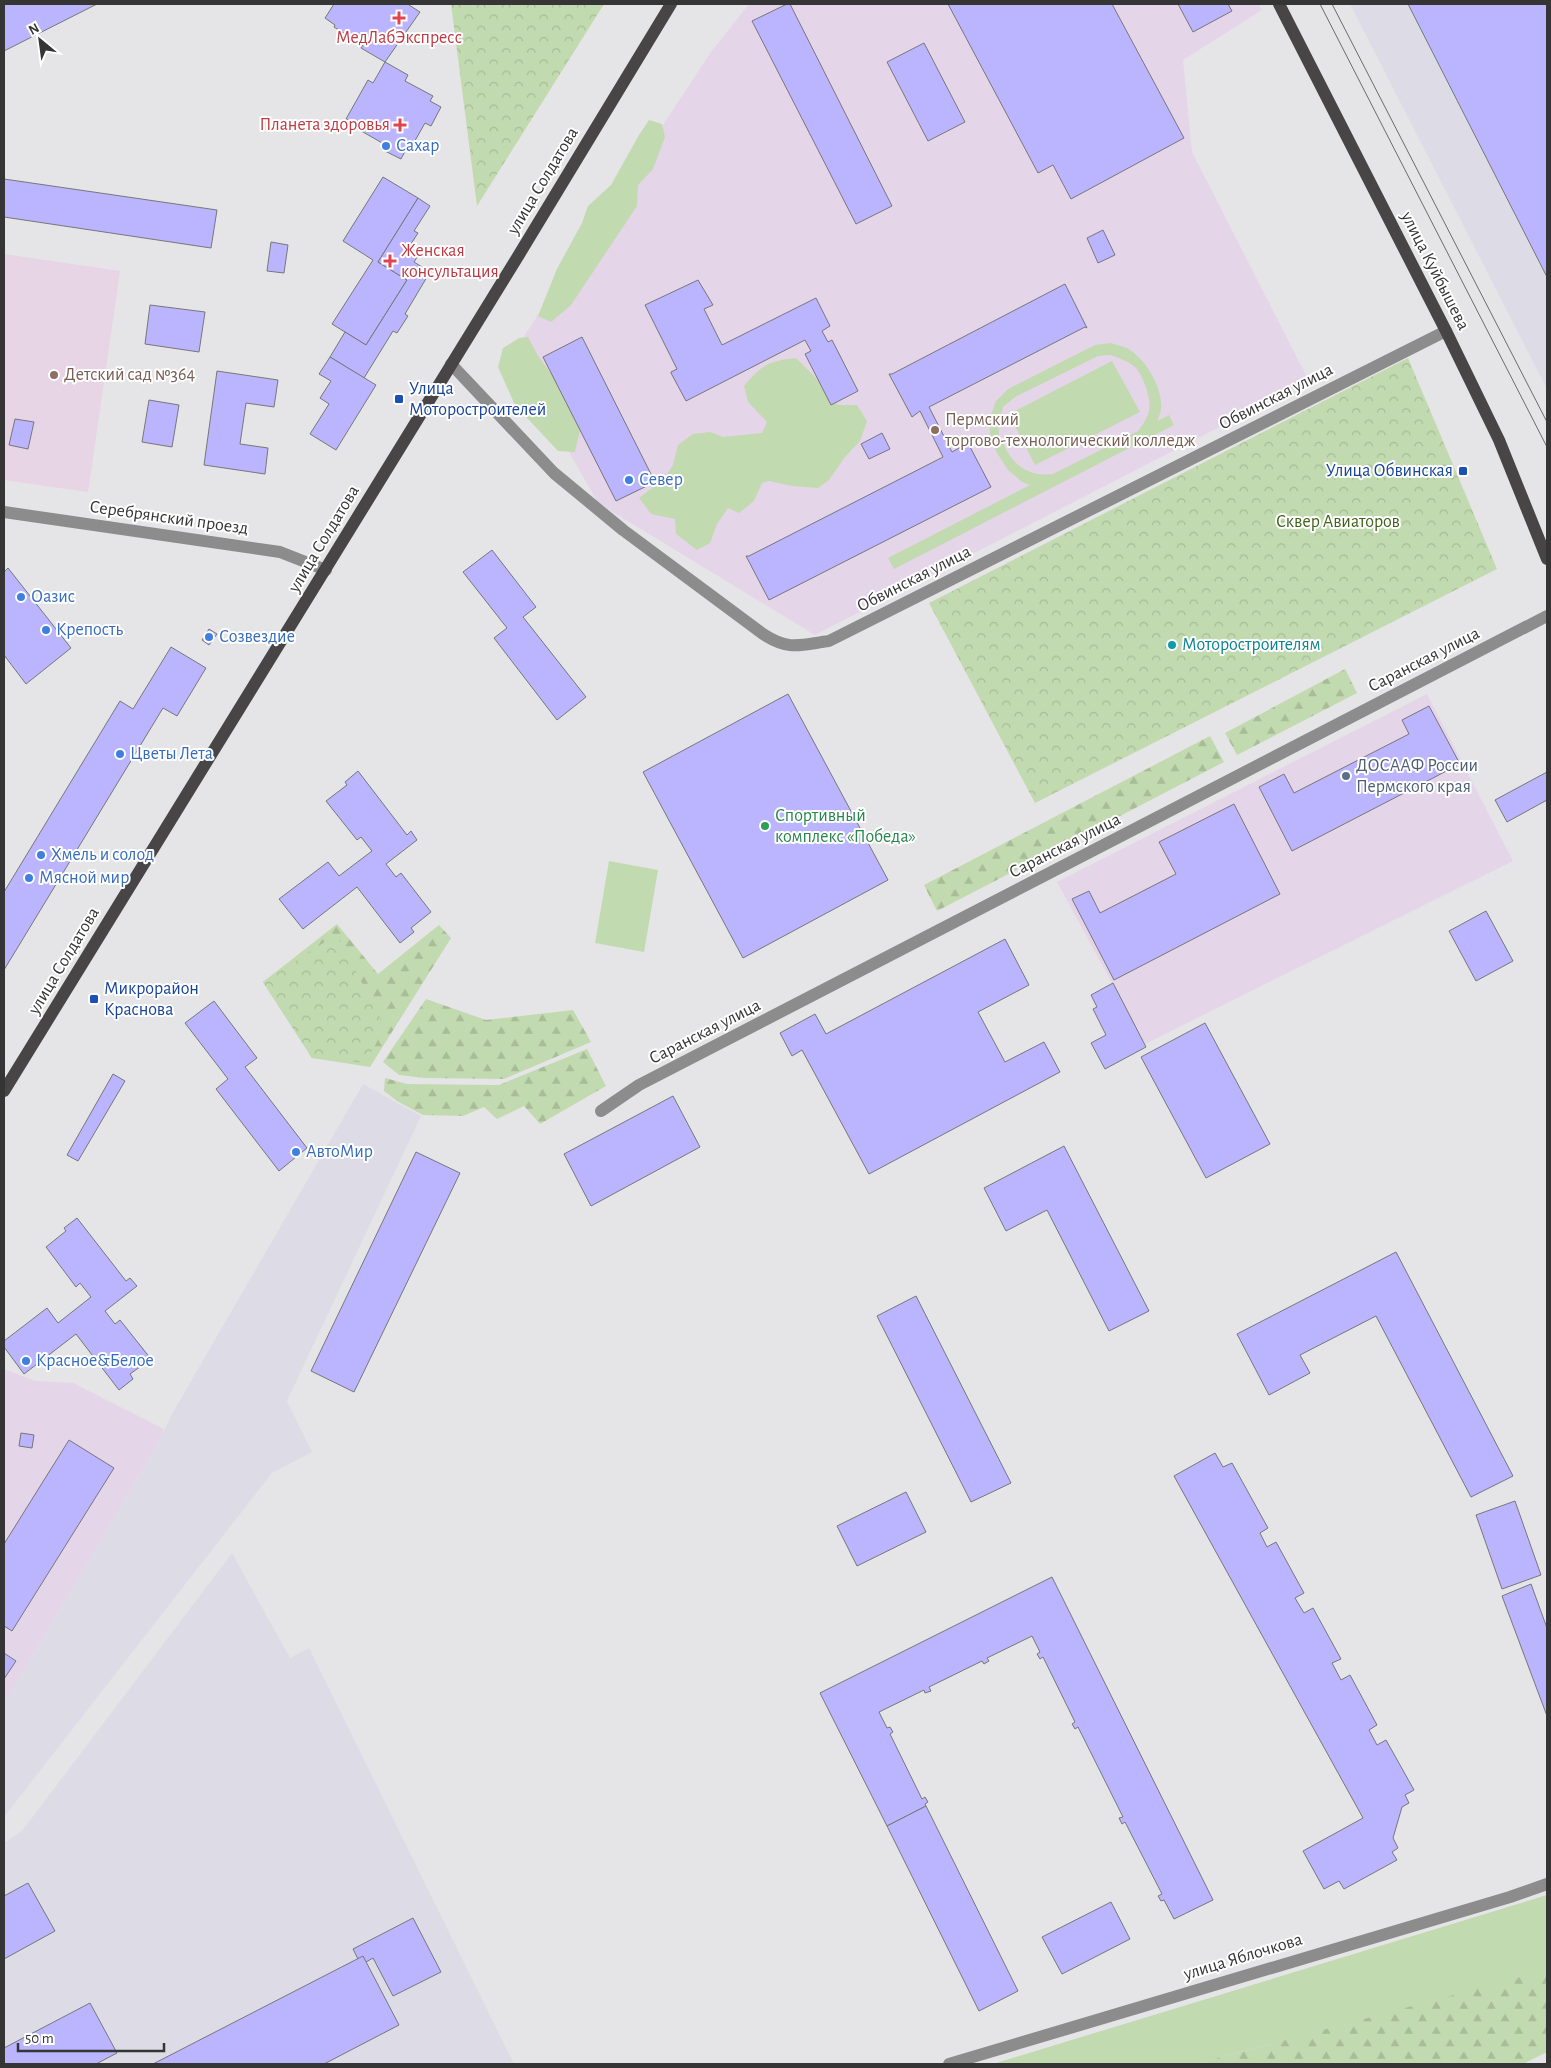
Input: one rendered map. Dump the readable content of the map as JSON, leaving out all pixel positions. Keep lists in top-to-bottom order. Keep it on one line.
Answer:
{"streets":{"main road":["улица Солдатова","улица Куйбышева"],"street":["Обвинская улица","Серебрянский проезд","Саранская улица","улица Яблочкова"]},"crossings":[["улица Солдатова","Обвинская улица"],["улица Солдатова","Серебрянский проезд"],["улица Куйбышева","Обвинская улица"]],"parks":["Сквер Авиаторов"],"places":{"health":["МедЛабЭкспресс","Планета здоровья","Женская консультация"],"other":["Сахар","Детский сад №364","Пермский торгово-технологический колледж","Север","Оазис","Крепость","Созвездие","Моторостроителям","Цветы Лета","ДОСААФ России Пермского края","Спортивный комплекс «Победа»","Хмель и солод","Мясной мир","АвтоМир","Красное&Белое"],"transit":["Улица Моторостроителей","Улица Обвинская","Микрорайон Краснова"]},"scale_bar":"50 m","north":"top left"}
